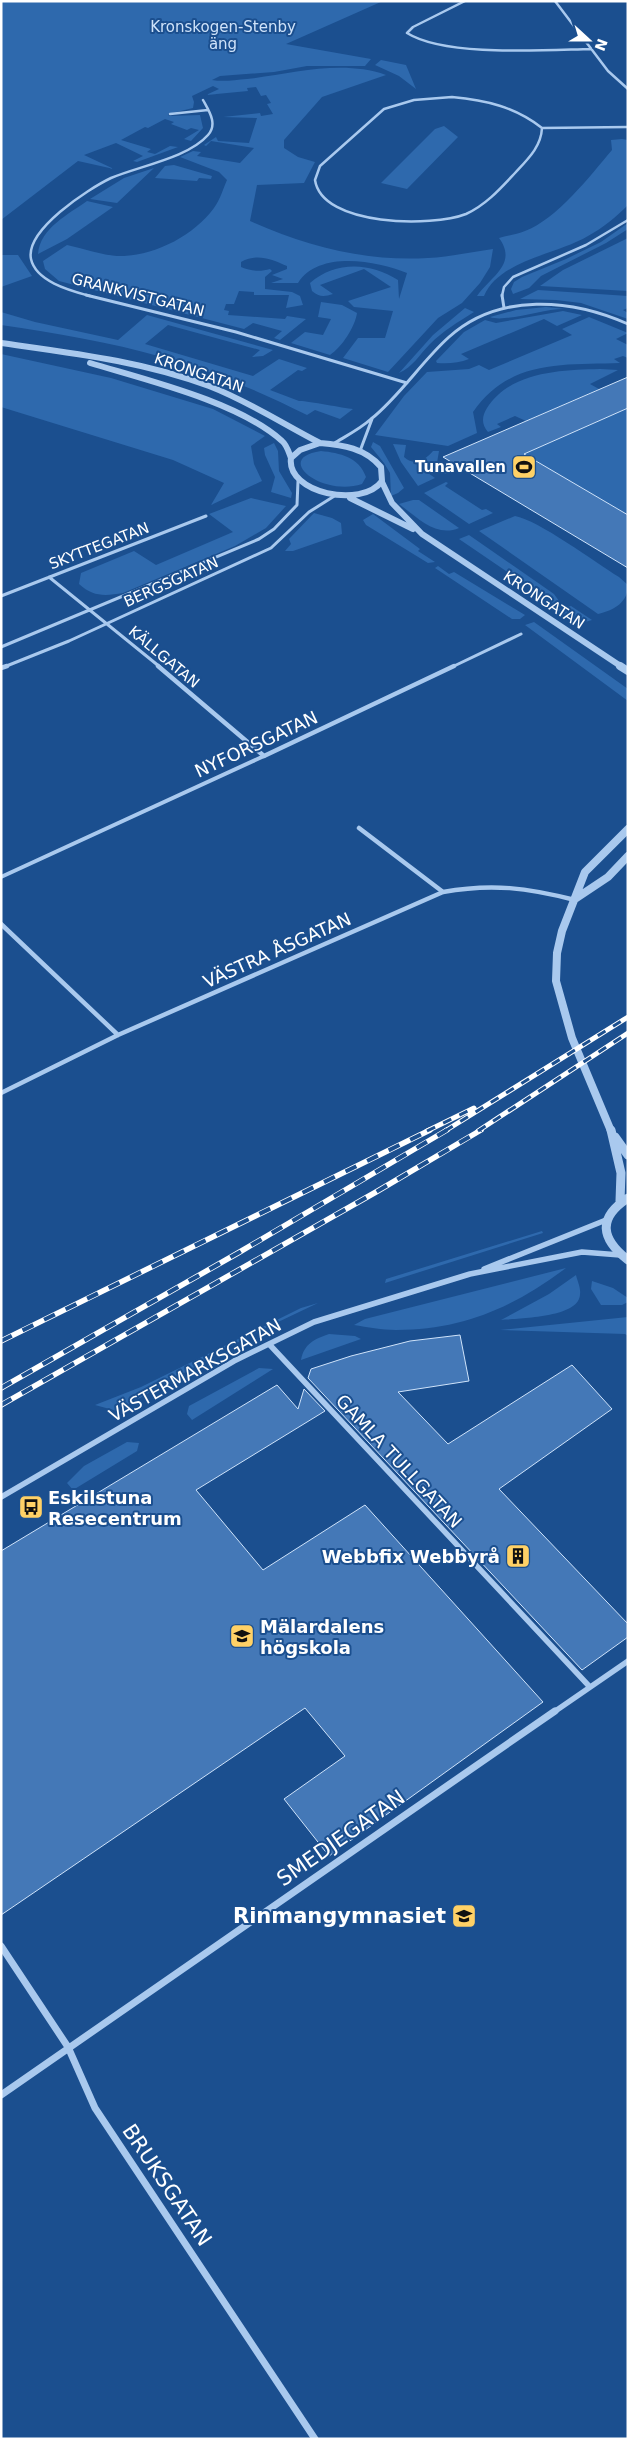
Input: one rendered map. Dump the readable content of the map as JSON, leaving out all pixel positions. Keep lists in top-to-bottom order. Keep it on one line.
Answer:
{"streets":{"street":["GRANKVISTGATAN","KRONGATAN","SKYTTEGATAN","BERGSGATAN","KÄLLGATAN","NYFORSGATAN","VÄSTRA ÅSGATAN","VÄSTERMARKSGATAN","GAMLA TULLGATAN","SMEDJEGATAN","BRUKSGATAN"]},"crossings":[["KRONGATAN","BERGSGATAN"],["SKYTTEGATAN","KÄLLGATAN"],["BERGSGATAN","KÄLLGATAN"],["KÄLLGATAN","NYFORSGATAN"],["VÄSTERMARKSGATAN","GAMLA TULLGATAN"],["GAMLA TULLGATAN","SMEDJEGATAN"],["SMEDJEGATAN","BRUKSGATAN"]],"parks":["Kronskogen-Stenby äng"],"places":{"sports":["Tunavallen"],"bus stop":["Eskilstuna Resecentrum"],"building":["Webbfix Webbyrå"],"school or university":["Mälardalens högskola","Rinmangymnasiet"]},"north":"right"}
